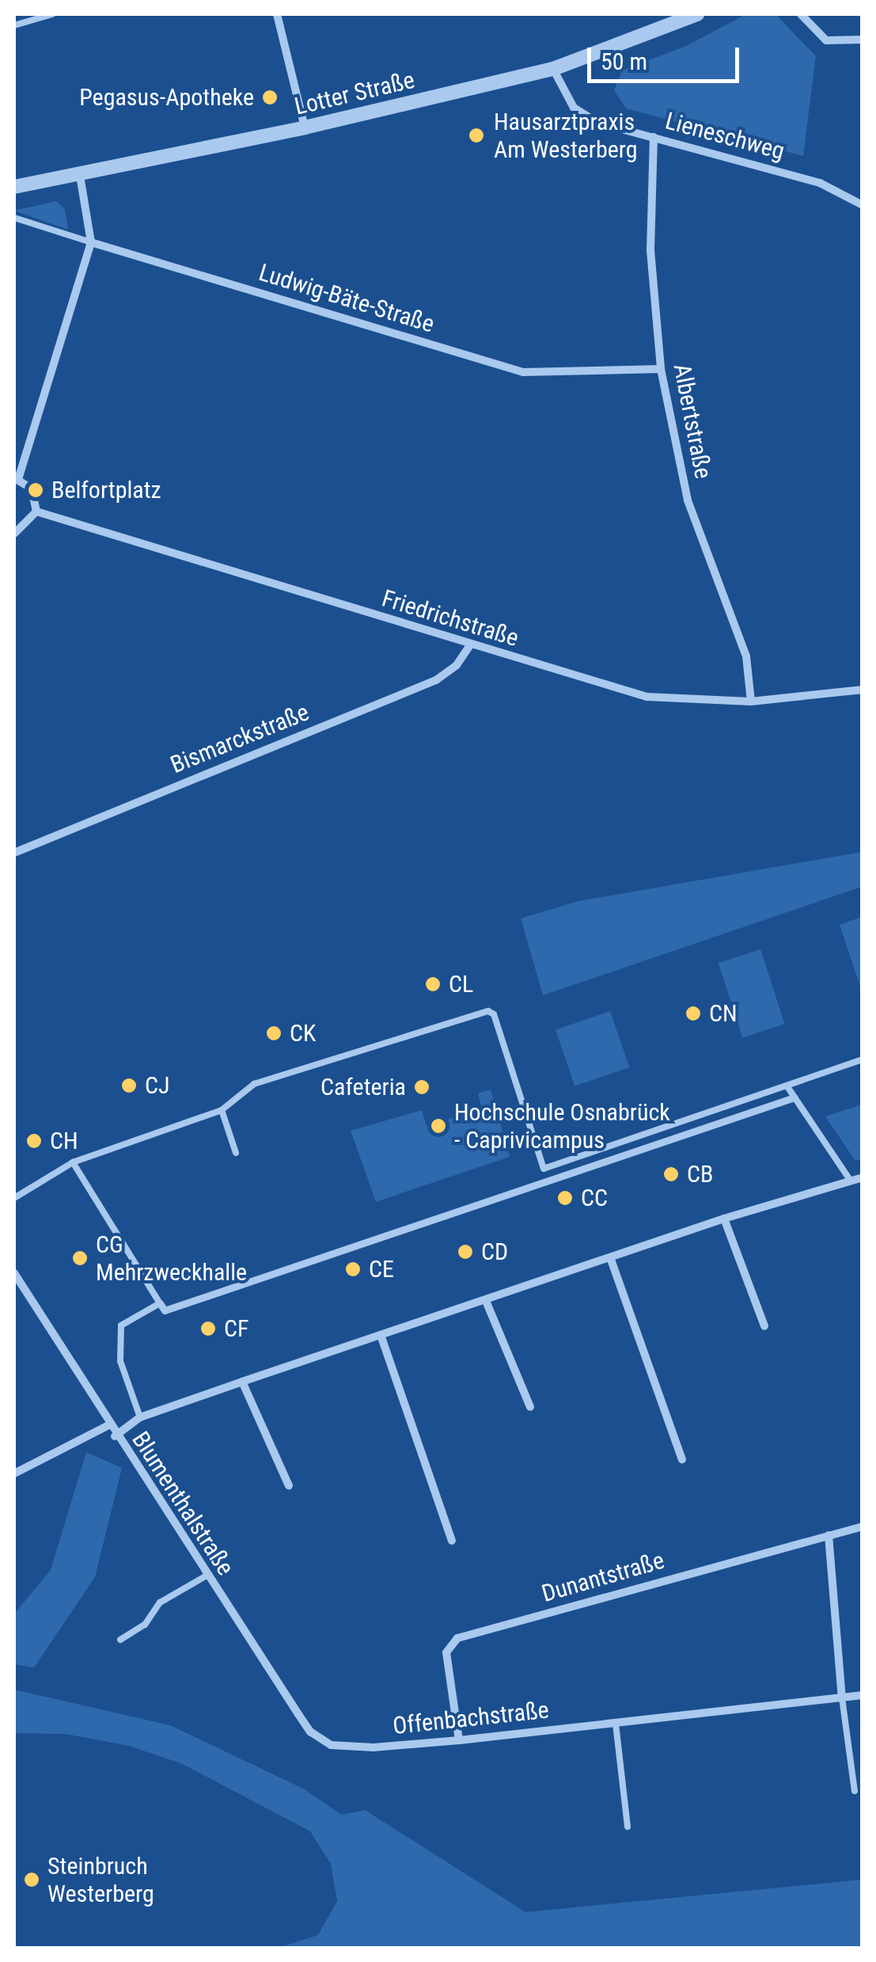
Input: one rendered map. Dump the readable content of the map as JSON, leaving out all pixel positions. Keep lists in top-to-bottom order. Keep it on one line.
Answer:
{"streets":{"street":["Lotter Straße","Lieneschweg","Ludwig-Bäte-Straße","Albertstraße","Friedrichstraße","Bismarckstraße","Blumenthalstraße","Dunantstraße","Offenbachstraße"]},"crossings":[["Lotter Straße","Lieneschweg"],["Lieneschweg","Albertstraße"],["Ludwig-Bäte-Straße","Albertstraße"],["Albertstraße","Friedrichstraße"],["Friedrichstraße","Bismarckstraße"],["Blumenthalstraße","Offenbachstraße"],["Dunantstraße","Offenbachstraße"]],"places":["Pegasus-Apotheke","Hausarztpraxis Am Westerberg","Belfortplatz","CL","CN","CK","CJ","Cafeteria","Hochschule Osnabrück - Caprivicampus","CH","CB","CC","CD","CG Mehrzweckhalle","CE","CF","Steinbruch Westerberg"],"scale_bar":"50 m"}
